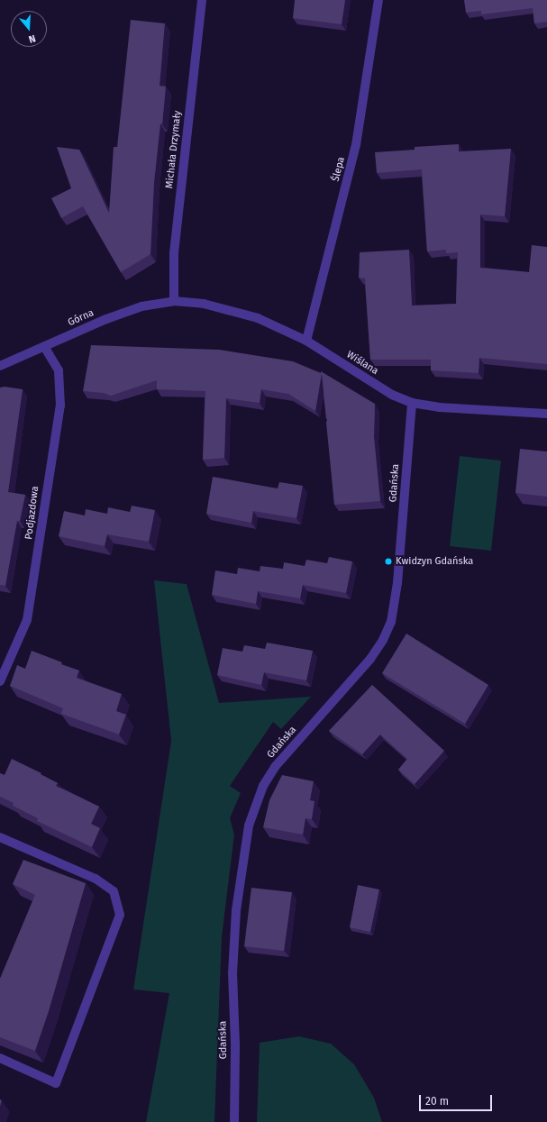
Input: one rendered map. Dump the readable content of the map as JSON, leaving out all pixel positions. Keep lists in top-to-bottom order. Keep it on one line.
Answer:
{"streets":{"street":["Michała Drzymały","Ślepa","Górna","Wiślana","Gdańska","Podjazdowa"]},"crossings":[["Michała Drzymały","Górna"],["Michała Drzymały","Wiślana"],["Ślepa","Wiślana"],["Górna","Wiślana"],["Górna","Podjazdowa"],["Wiślana","Gdańska"]],"places":["Kwidzyn Gdańska"],"scale_bar":"20 m","north":"bottom"}
